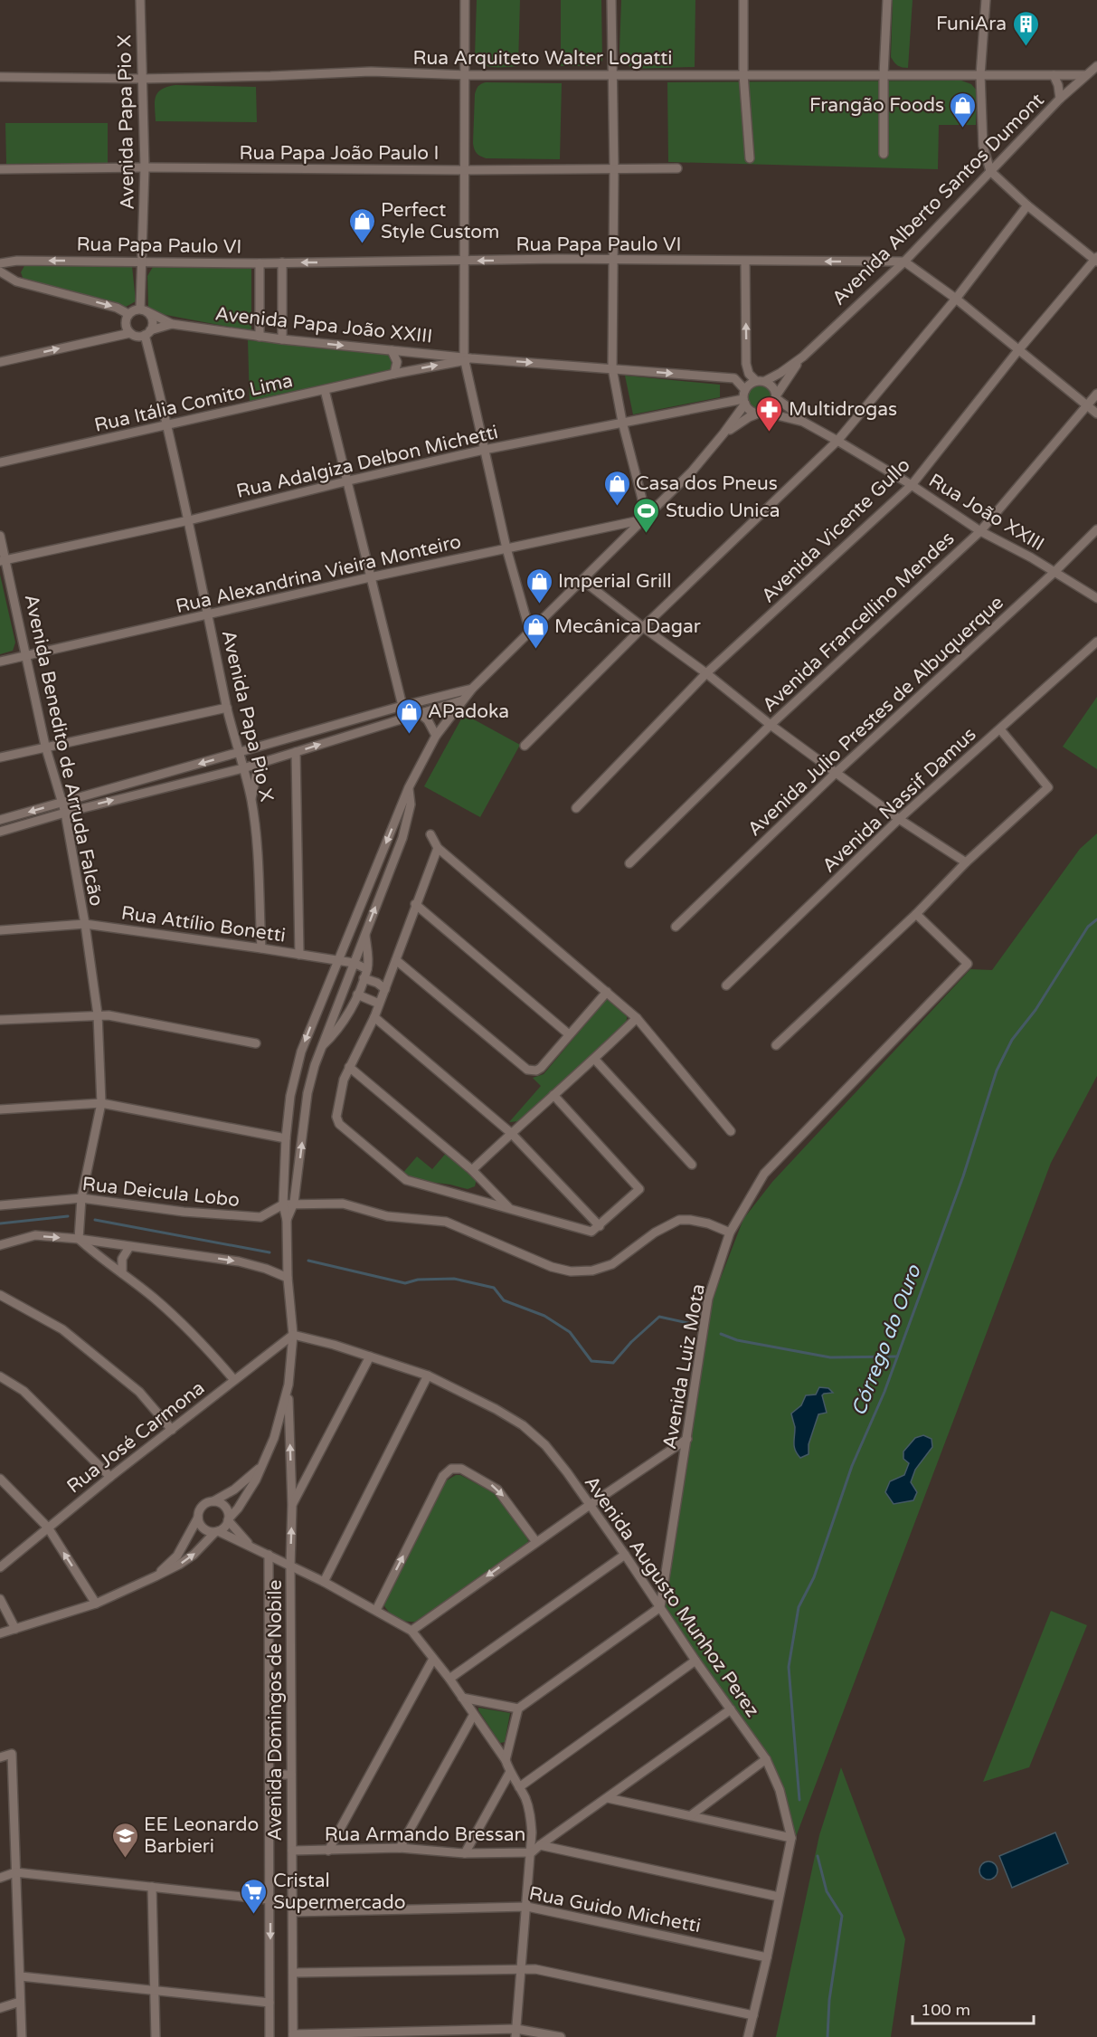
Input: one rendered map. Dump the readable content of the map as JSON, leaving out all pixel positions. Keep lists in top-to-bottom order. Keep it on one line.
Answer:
{"streets":{"street":["Rua Arquiteto Walter Logatti","Avenida Papa Pio X","Rua Papa João Paulo I","Avenida Alberto Santos Dumont","Rua Papa Paulo VI","Avenida Papa João XXIII","Rua Itália Comito Lima","Rua Adalgiza Delbon Michetti","Rua João XXIII","Avenida Vicente Gullo","Rua Alexandrina Vieira Monteiro","Avenida Francellino Mendes","Avenida Julio Prestes de Albuquerque","Avenida Benedito de Arruda Falcão","Avenida Nassif Damus","Rua Attílio Bonetti","Rua Deicula Lobo","Avenida Luiz Mota","Rua José Carmona","Avenida Augusto Munhoz Perez","Avenida Domingos de Nobile","Rua Armando Bressan","Rua Guido Michetti"]},"crossings":[["Rua Arquiteto Walter Logatti","Avenida Papa Pio X"],["Rua Arquiteto Walter Logatti","Avenida Alberto Santos Dumont"],["Avenida Papa Pio X","Rua Papa João Paulo I"],["Avenida Papa Pio X","Rua Papa Paulo VI"],["Avenida Papa Pio X","Avenida Papa João XXIII"],["Avenida Papa Pio X","Rua Itália Comito Lima"],["Avenida Papa Pio X","Rua Adalgiza Delbon Michetti"],["Avenida Papa Pio X","Rua Alexandrina Vieira Monteiro"],["Avenida Papa Pio X","Rua Attílio Bonetti"],["Avenida Alberto Santos Dumont","Rua Papa Paulo VI"],["Avenida Alberto Santos Dumont","Avenida Papa João XXIII"],["Avenida Alberto Santos Dumont","Rua Adalgiza Delbon Michetti"],["Avenida Alberto Santos Dumont","Rua João XXIII"],["Avenida Papa João XXIII","Rua Itália Comito Lima"],["Avenida Papa João XXIII","Rua Adalgiza Delbon Michetti"],["Avenida Papa João XXIII","Rua João XXIII"],["Rua Adalgiza Delbon Michetti","Rua João XXIII"],["Rua Adalgiza Delbon Michetti","Avenida Benedito de Arruda Falcão"],["Rua João XXIII","Avenida Vicente Gullo"],["Rua João XXIII","Avenida Francellino Mendes"],["Rua João XXIII","Avenida Julio Prestes de Albuquerque"],["Rua Alexandrina Vieira Monteiro","Avenida Benedito de Arruda Falcão"],["Avenida Benedito de Arruda Falcão","Rua Attílio Bonetti"],["Avenida Benedito de Arruda Falcão","Rua Deicula Lobo"],["Rua Deicula Lobo","Avenida Luiz Mota"],["Avenida Luiz Mota","Avenida Augusto Munhoz Perez"],["Rua José Carmona","Avenida Augusto Munhoz Perez"],["Avenida Augusto Munhoz Perez","Rua Armando Bressan"],["Avenida Augusto Munhoz Perez","Rua Guido Michetti"],["Avenida Domingos de Nobile","Rua Armando Bressan"],["Avenida Domingos de Nobile","Rua Guido Michetti"]],"one_way":["Rua Papa Paulo VI","Avenida Papa João XXIII"],"water":["Córrego do Ouro"],"places":{"building":["FuniAra"],"shop":["Frangão Foods","Perfect Style Custom","Casa dos Pneus","Imperial Grill","Mecânica Dagar","APadoka"],"pharmacy":["Multidrogas"],"sports":["Studio Unica"],"school or university":["EE Leonardo Barbieri"],"supermarket":["Cristal Supermercado"]},"scale_bar":"100 m"}
